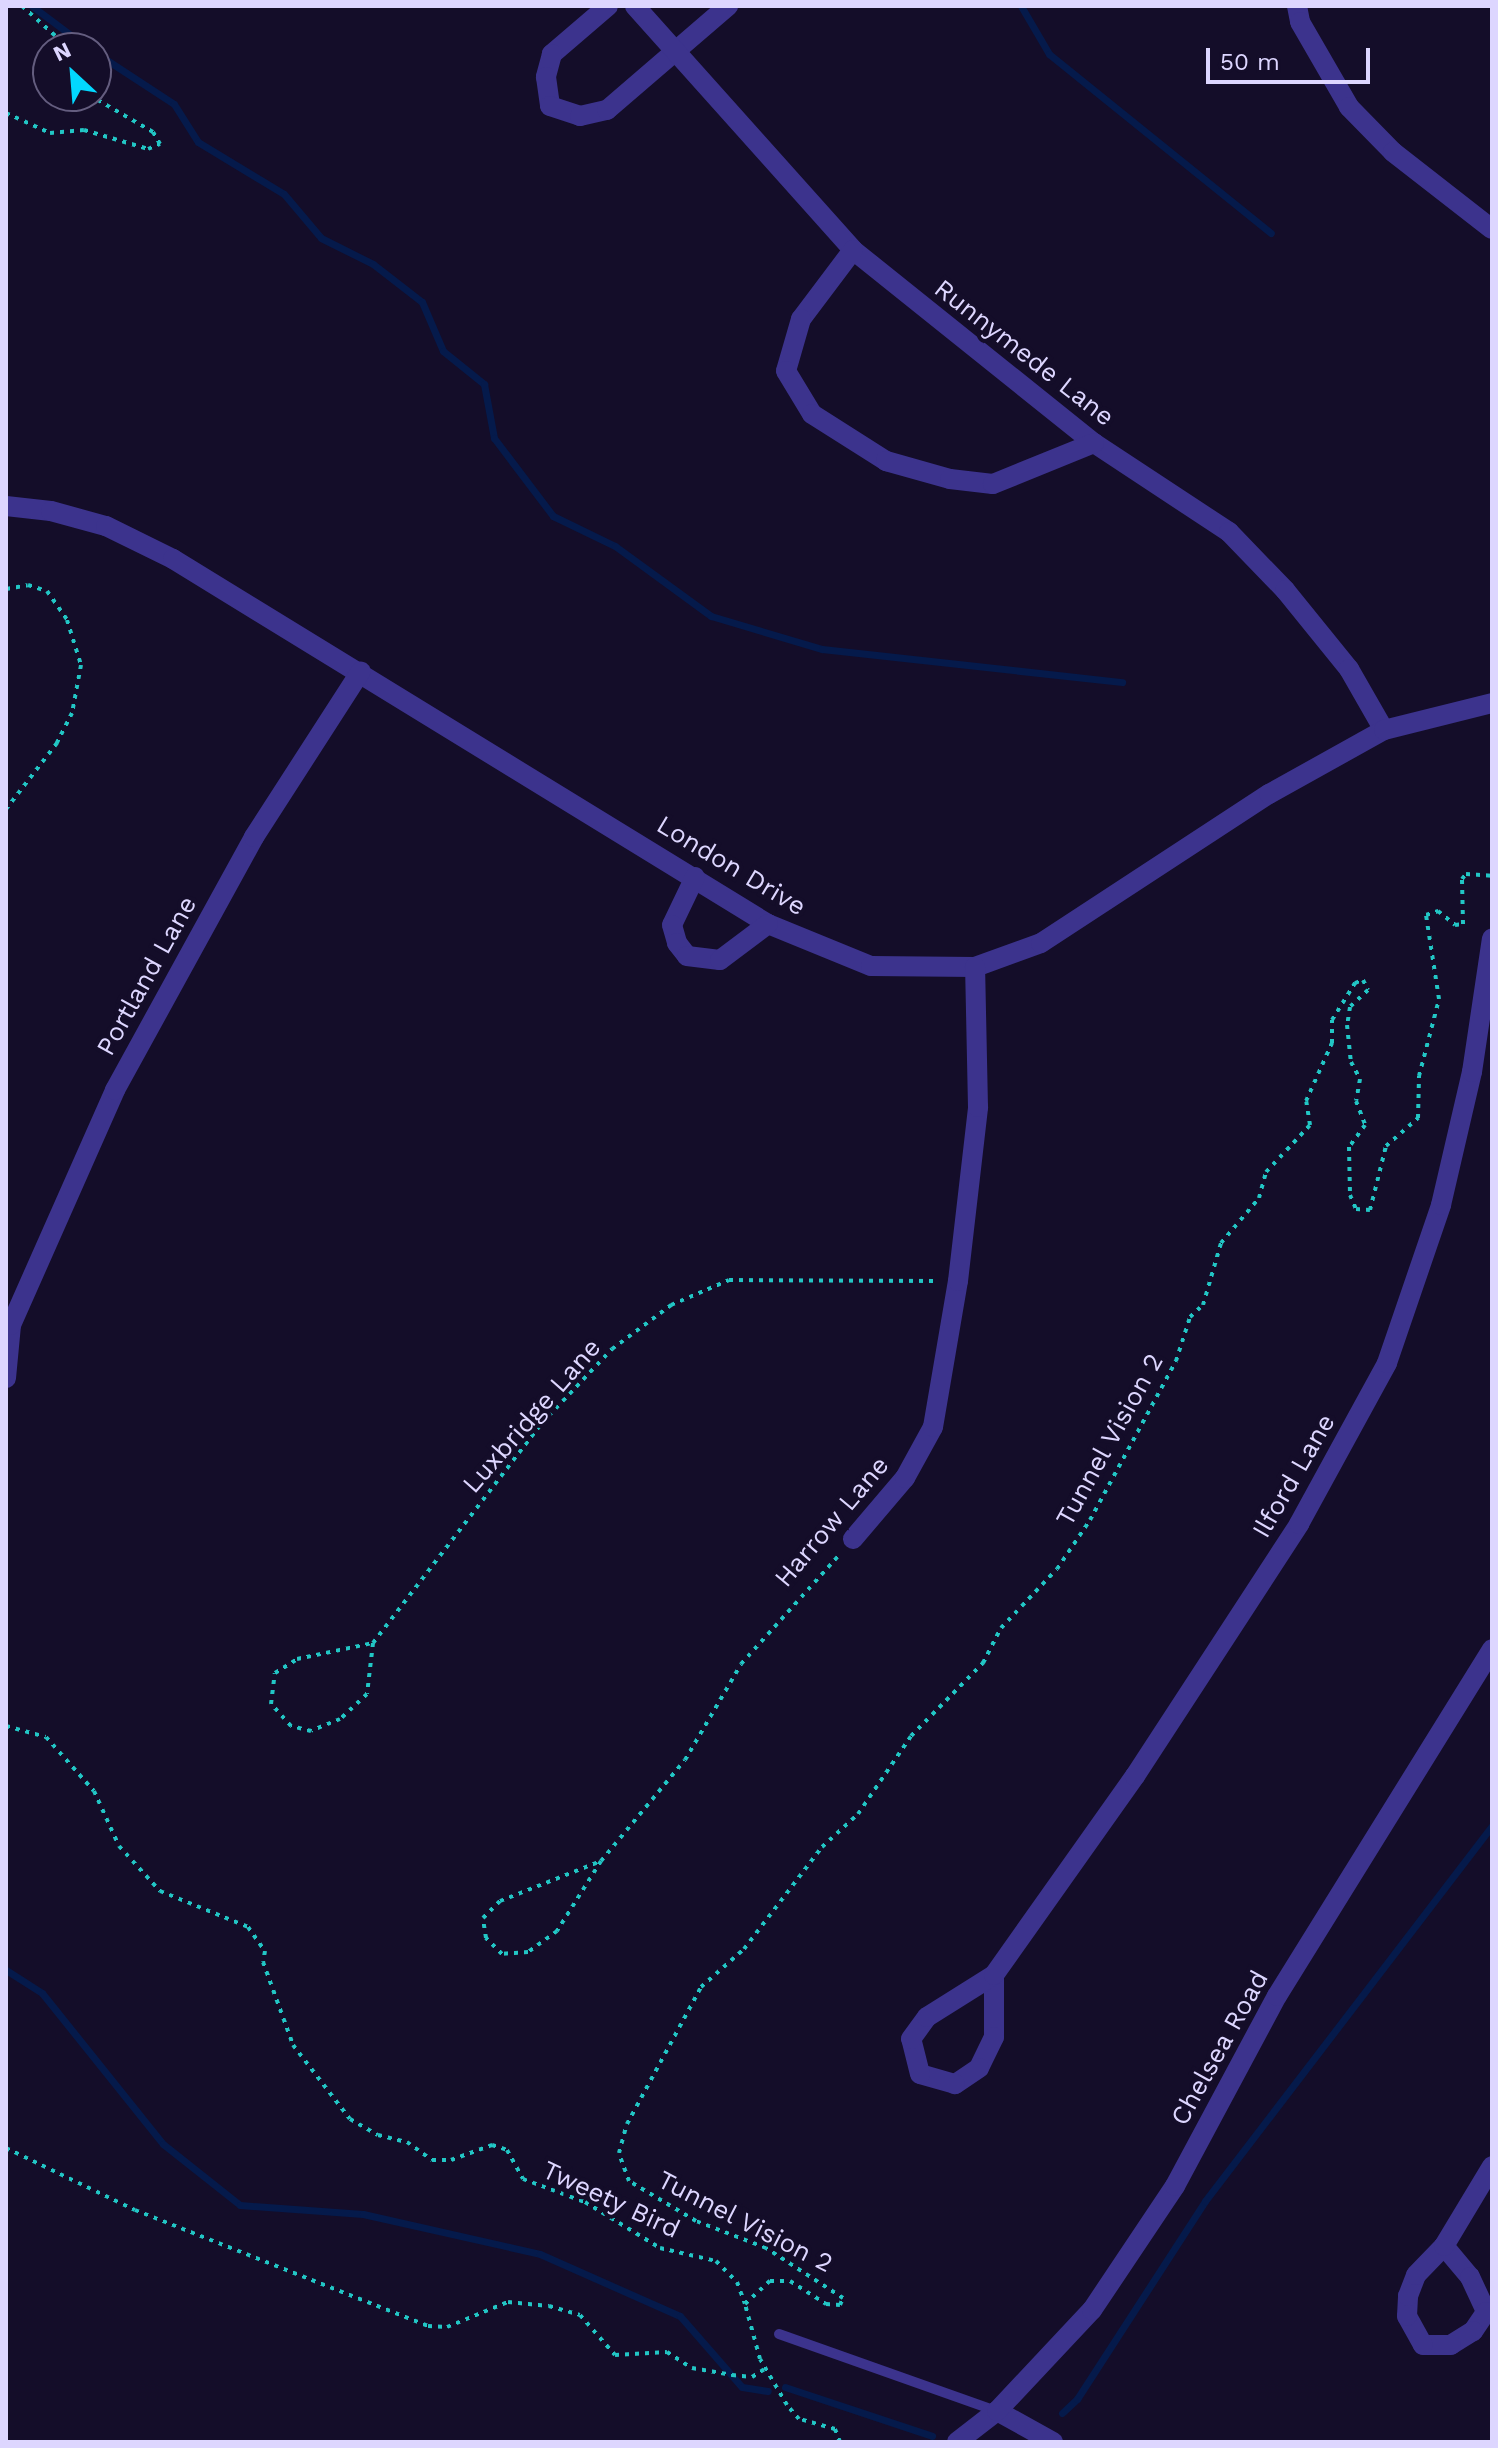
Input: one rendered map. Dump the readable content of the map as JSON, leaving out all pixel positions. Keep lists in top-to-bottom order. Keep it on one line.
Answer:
{"streets":{"street":["Runnymede Lane","London Drive","Portland Lane","Ilford Lane","Harrow Lane","Chelsea Road"],"path":["Luxbridge Lane","Tunnel Vision 2","Tweety Bird"]},"crossings":[["Runnymede Lane","London Drive"],["London Drive","Portland Lane"],["London Drive","Harrow Lane"],["Luxbridge Lane","Harrow Lane"],["Tunnel Vision 2","Tweety Bird"]],"scale_bar":"50 m","north":"top left"}
